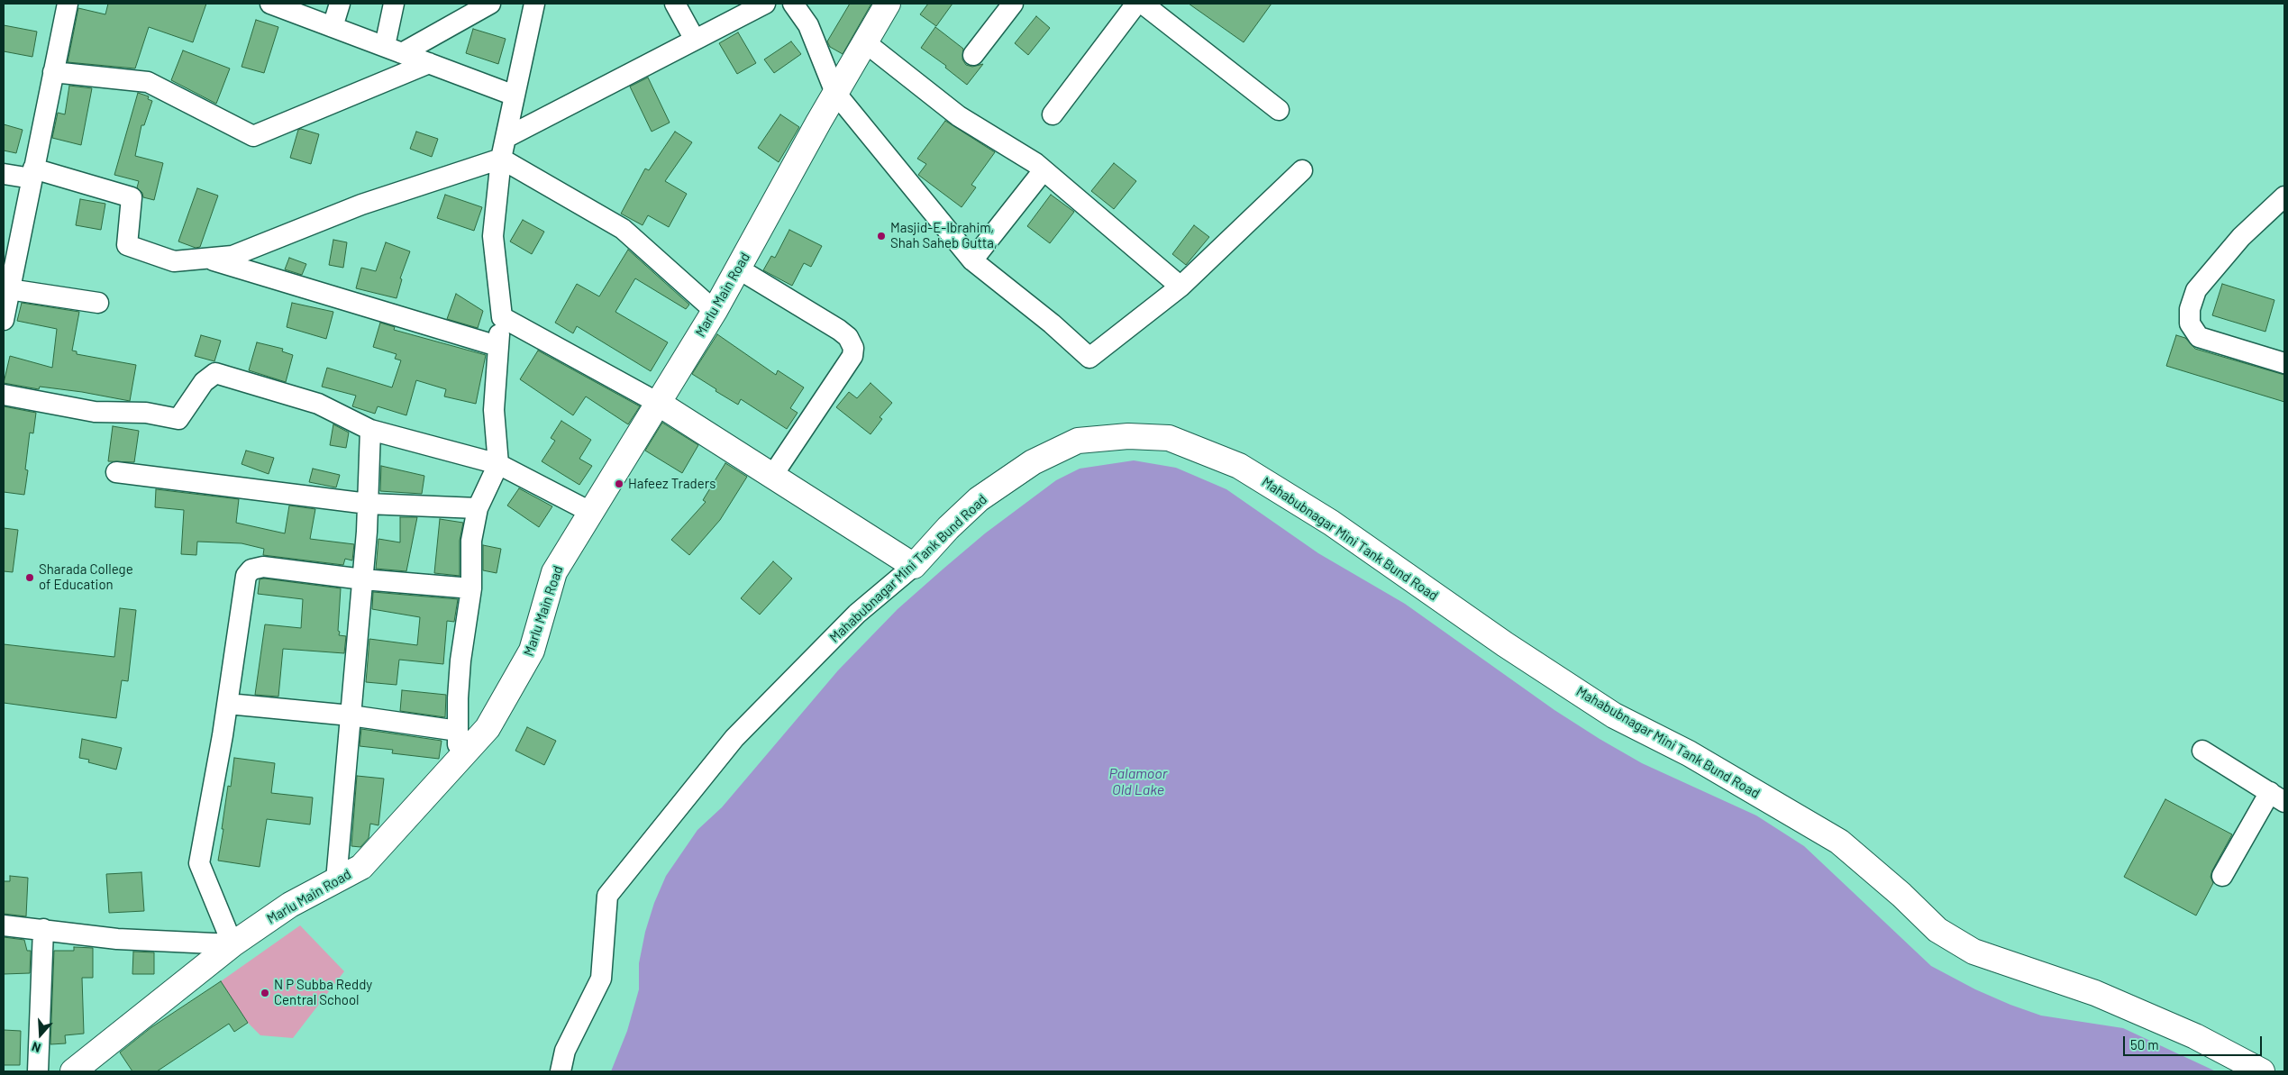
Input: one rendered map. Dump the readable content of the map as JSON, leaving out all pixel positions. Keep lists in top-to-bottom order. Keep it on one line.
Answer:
{"streets":{"street":["Marlu Main Road","Mahabubnagar Mini Tank Bund Road"]},"water":["Palamoor Old Lake"],"places":["Masjid-E-Ibrahim, Shah Saheb Gutta,","Hafeez Traders","Sharada College of Education","N P Subba Reddy Central School"],"scale_bar":"50 m","north":"bottom"}
